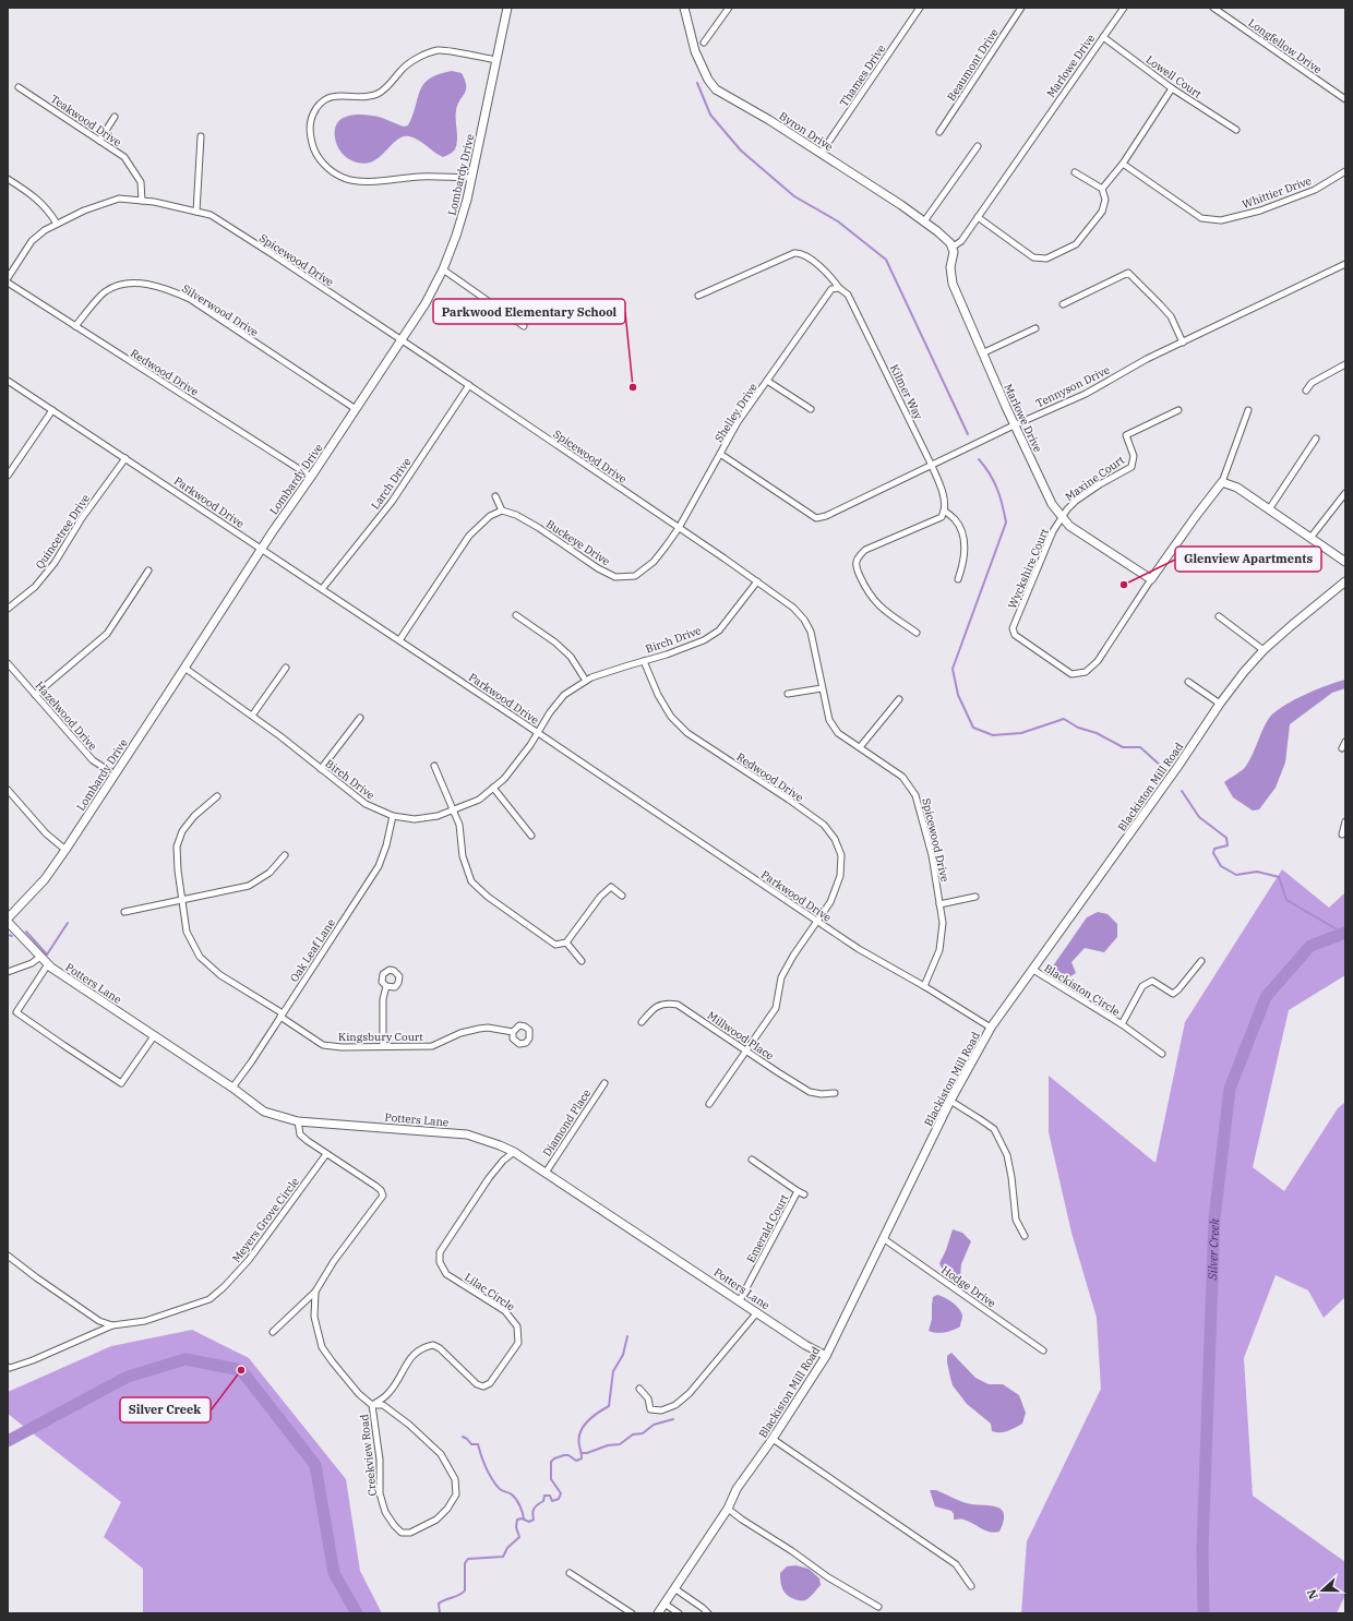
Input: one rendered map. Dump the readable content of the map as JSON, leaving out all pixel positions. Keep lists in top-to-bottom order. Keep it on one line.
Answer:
{"streets":{"main road":["Marlowe Drive","Byron Drive","Lombardy Drive","Blackiston Mill Road","Potters Lane"],"street":["Longfellow Drive","Beaumont Drive","Thames Drive","Lowell Court","Teakwood Drive","Whittier Drive","Spicewood Drive","Silverwood Drive","Redwood Drive","Tennyson Drive","Kilmer Way","Shelley Drive","Maxine Court","Larch Drive","Parkwood Drive","Quincetree Drive","Buckeye Drive","Wyckshire Court","Birch Drive","Hazelwood Drive","Oak Leaf Lane","Blackiston Circle","Millwood Place","Kingsbury Court","Diamond Place","Meyers Grove Circle","Emerald Court","Hodge Drive","Lilac Circle","Creekview Road"]},"crossings":[["Marlowe Drive","Lowell Court"],["Marlowe Drive","Byron Drive"],["Marlowe Drive","Tennyson Drive"],["Marlowe Drive","Maxine Court"],["Marlowe Drive","Wyckshire Court"],["Thames Drive","Byron Drive"],["Teakwood Drive","Spicewood Drive"],["Lombardy Drive","Spicewood Drive"],["Lombardy Drive","Silverwood Drive"],["Lombardy Drive","Redwood Drive"],["Lombardy Drive","Parkwood Drive"],["Lombardy Drive","Birch Drive"],["Lombardy Drive","Hazelwood Drive"],["Lombardy Drive","Potters Lane"],["Spicewood Drive","Shelley Drive"],["Spicewood Drive","Larch Drive"],["Spicewood Drive","Parkwood Drive"],["Spicewood Drive","Buckeye Drive"],["Spicewood Drive","Birch Drive"],["Silverwood Drive","Redwood Drive"],["Redwood Drive","Parkwood Drive"],["Redwood Drive","Birch Drive"],["Redwood Drive","Millwood Place"],["Tennyson Drive","Kilmer Way"],["Tennyson Drive","Shelley Drive"],["Kilmer Way","Shelley Drive"],["Shelley Drive","Buckeye Drive"],["Maxine Court","Wyckshire Court"],["Larch Drive","Parkwood Drive"],["Parkwood Drive","Quincetree Drive"],["Parkwood Drive","Birch Drive"],["Parkwood Drive","Blackiston Mill Road"],["Birch Drive","Oak Leaf Lane"],["Blackiston Mill Road","Potters Lane"],["Blackiston Mill Road","Blackiston Circle"],["Blackiston Mill Road","Hodge Drive"],["Oak Leaf Lane","Potters Lane"],["Oak Leaf Lane","Kingsbury Court"],["Potters Lane","Diamond Place"],["Potters Lane","Emerald Court"],["Potters Lane","Lilac Circle"],["Lilac Circle","Creekview Road"]],"water":["Silver Creek"],"places":["Parkwood Elementary School","Glenview Apartments","Silver Creek"],"north":"left"}
